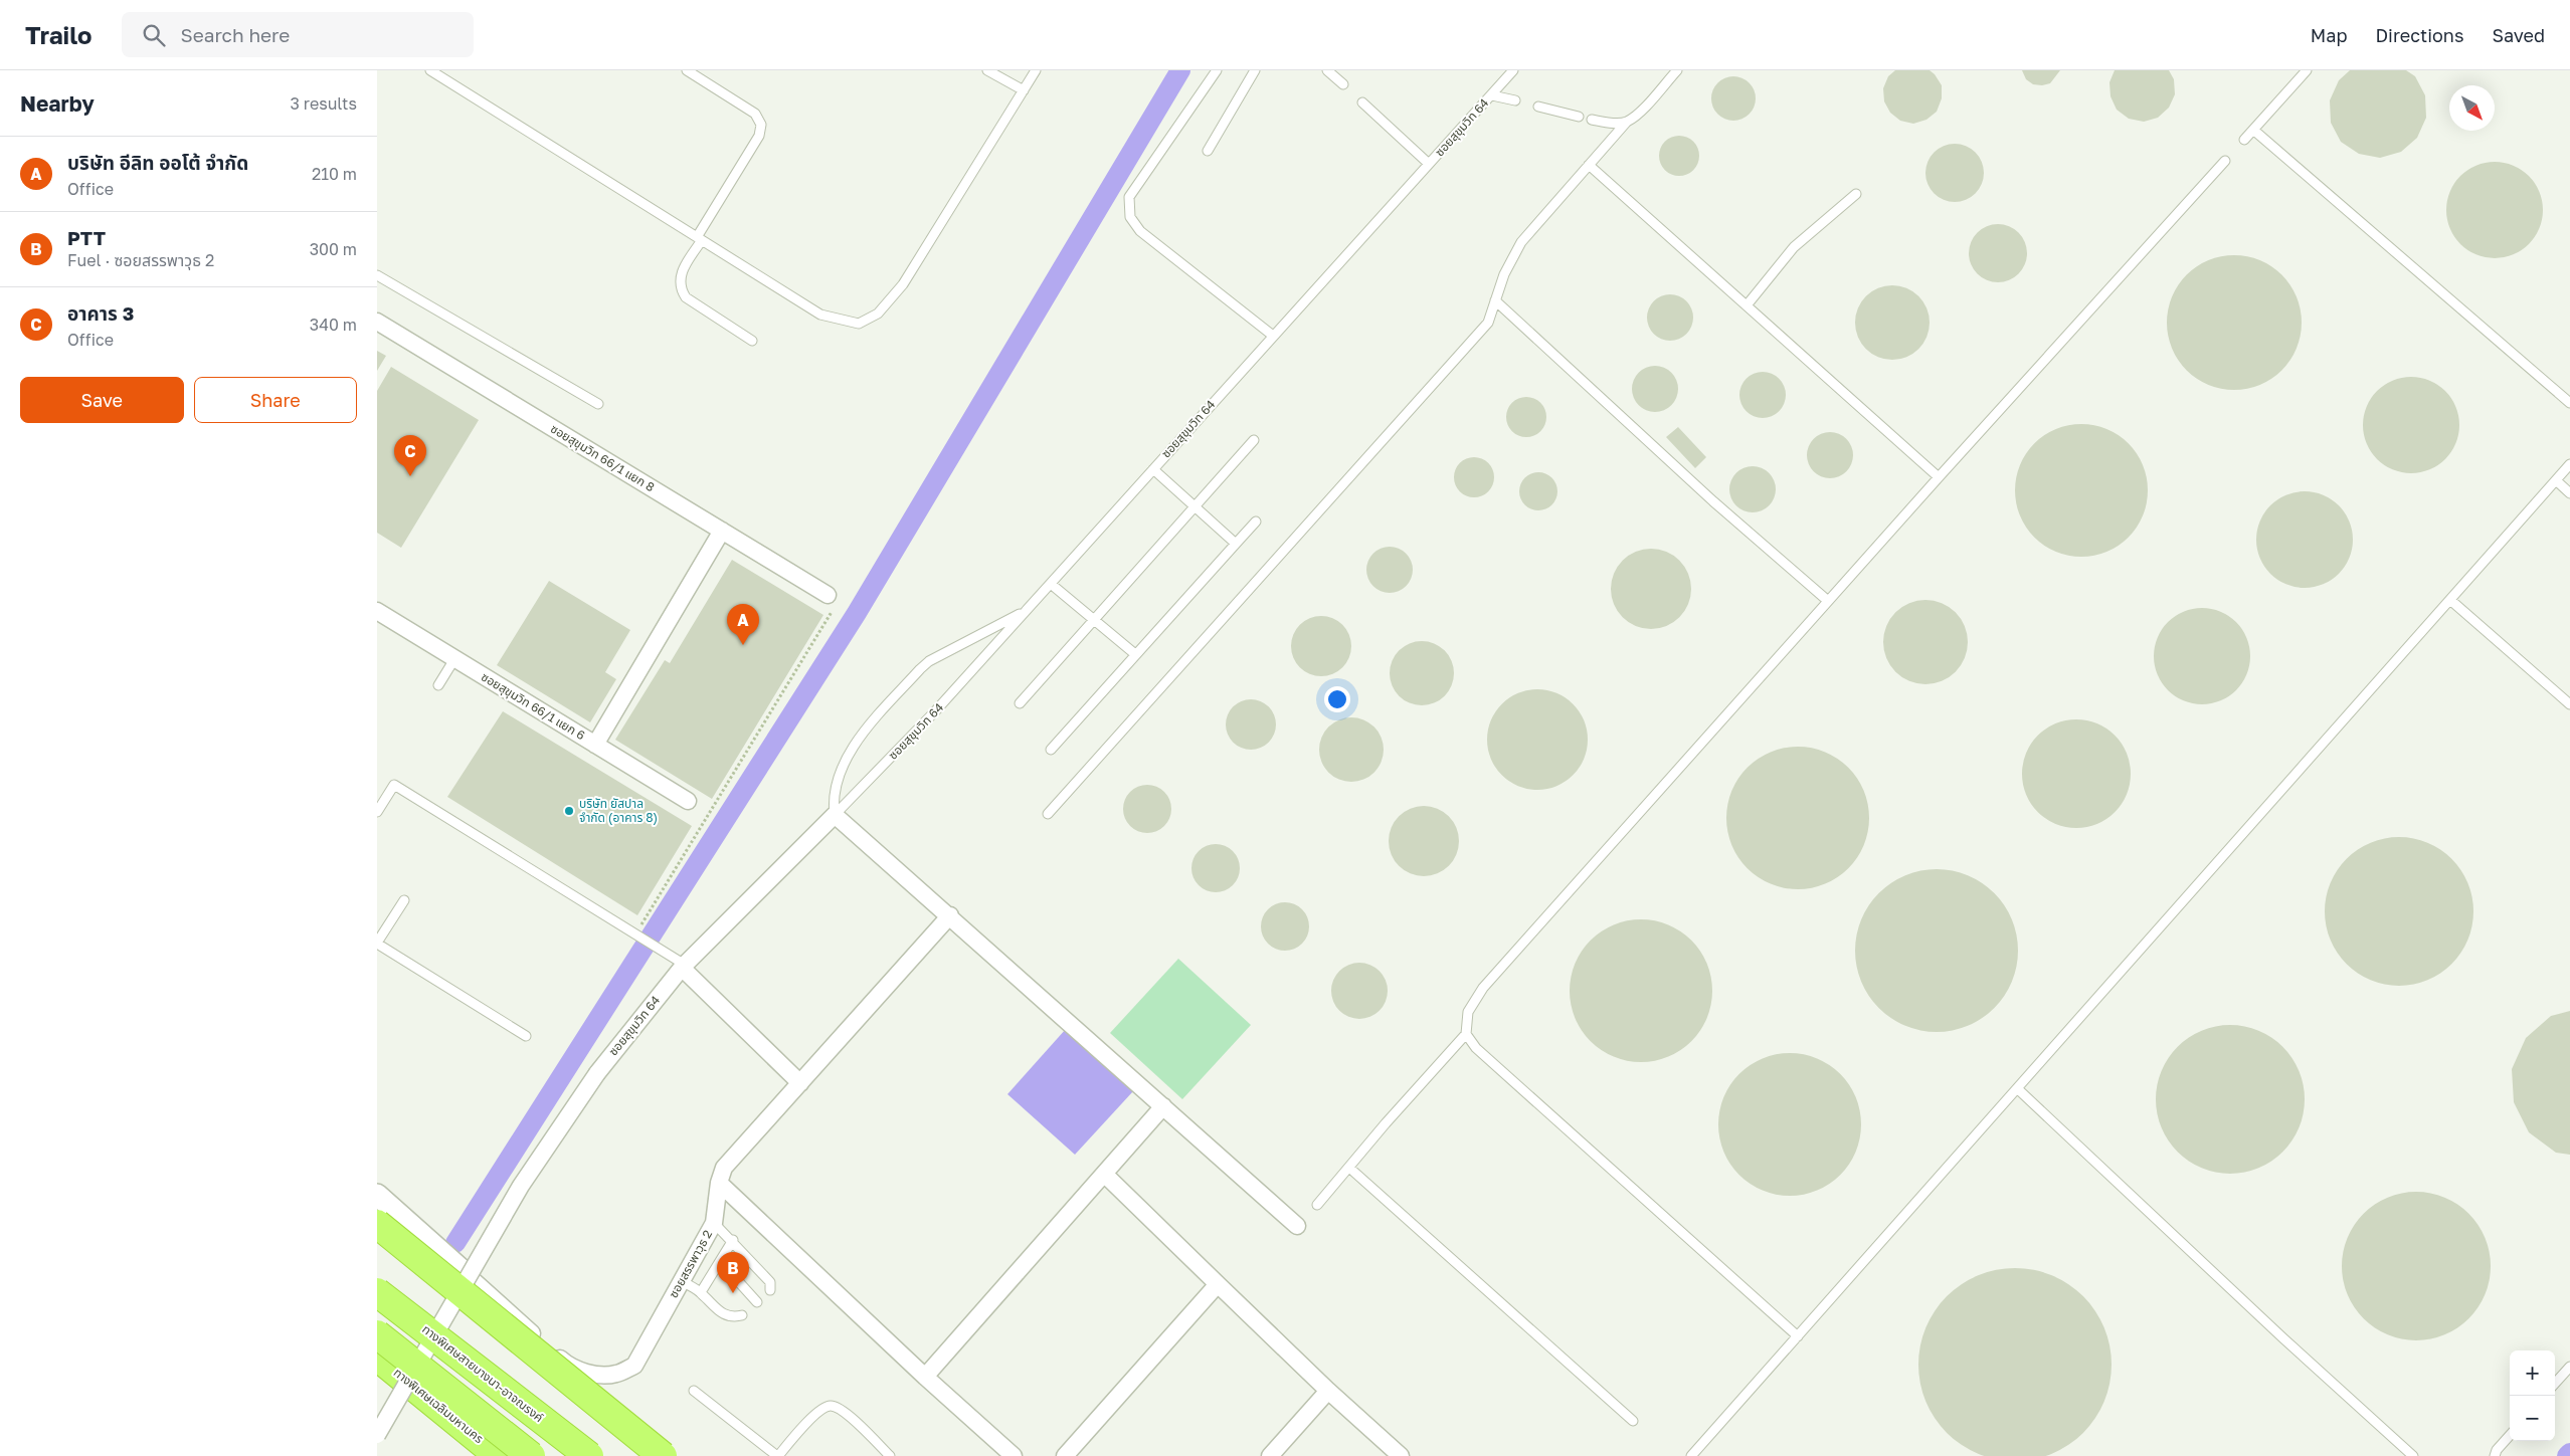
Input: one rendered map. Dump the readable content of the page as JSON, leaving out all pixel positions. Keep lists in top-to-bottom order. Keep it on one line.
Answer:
{"streets":{"highway":["ทางพิเศษสายบางนา-อาจณรงค์","ทางพิเศษเฉลิมมหานคร"],"street":["ซอยสุขุมวิท 64","ซอยสุขุมวิท 66/1 แยก 8","ซอยสุขุมวิท 66/1 แยก 6","ซอยสรรพาวุธ 2"]},"places":["บริษัท ยัสปาล จำกัด (อาคาร 8)"],"north":"bottom right","page":{"header":"Trailo","search":"Search here","nav":["Map","Directions","Saved"],"heading":["Nearby","3 results"],"list":[{"mark":"A","name":"บริษัท อีลิท ออโต้ จำกัด","note":"Office","value":"210 m"},{"mark":"B","name":"PTT","note":"Fuel · ซอยสรรพาวุธ 2","value":"300 m"},{"mark":"C","name":"อาคาร 3","note":"Office","value":"340 m"}],"buttons":["Save","Share"],"pins":["C","A","B"],"map_buttons":["+","−"]}}
